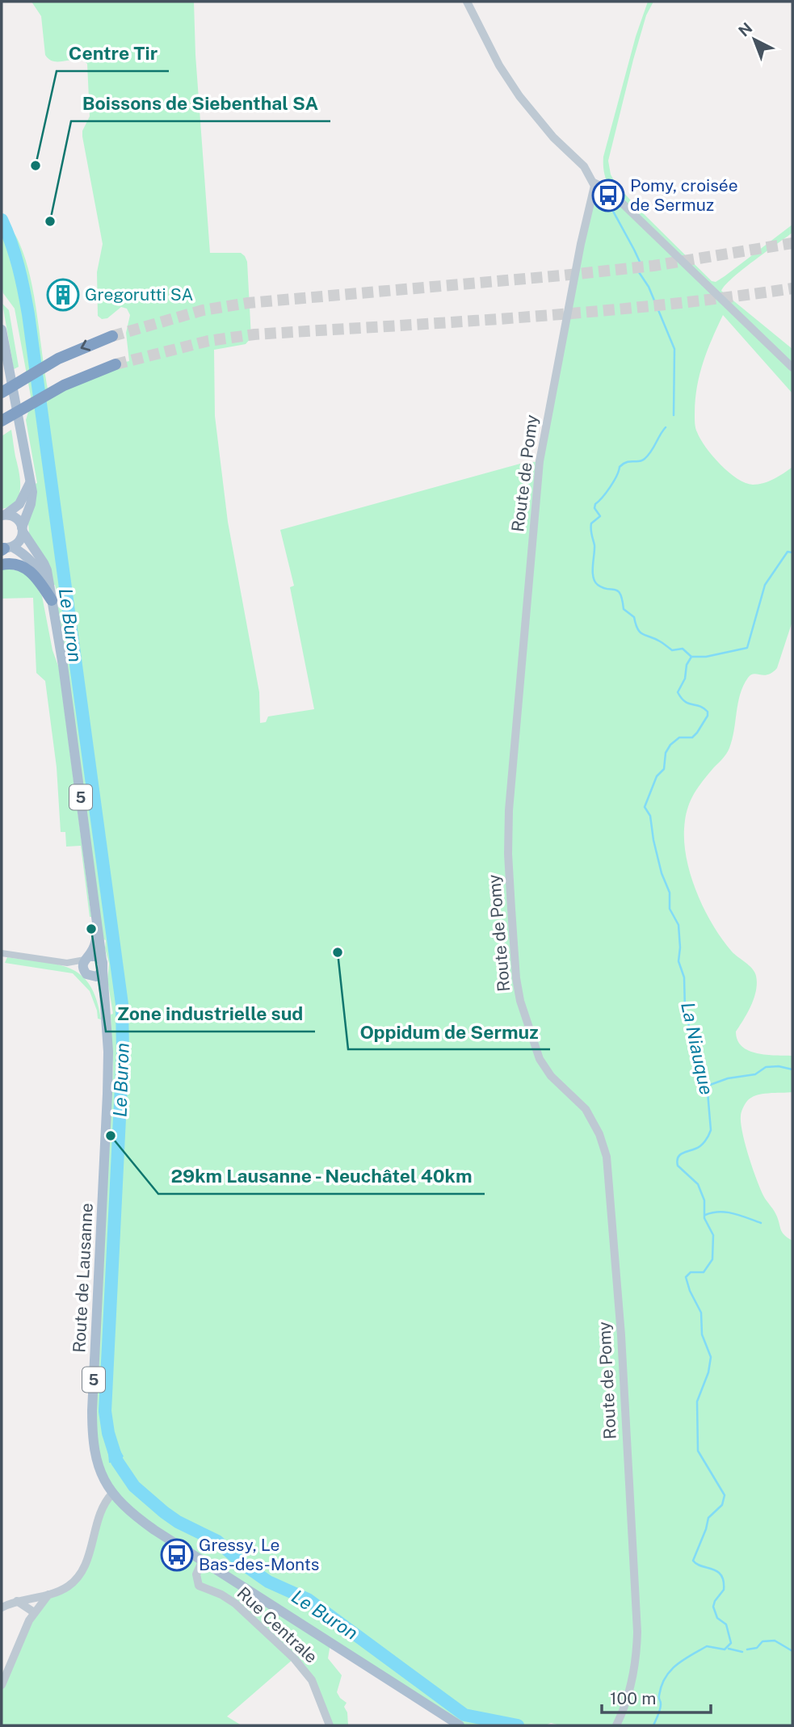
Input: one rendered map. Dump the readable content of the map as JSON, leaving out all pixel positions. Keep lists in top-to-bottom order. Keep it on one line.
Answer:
{"streets":{"main road":["5","Route de Lausanne"],"street":["Route de Pomy","Rue Centrale"]},"crossings":[["Route de Lausanne","Rue Centrale"]],"water":["Le Buron","La Niauque"],"places":{"other":["Centre Tir","Boissons de Siebenthal SA","Zone industrielle sud","Oppidum de Sermuz","29km Lausanne - Neuchâtel 40km"],"bus stop":["Pomy, croisée de Sermuz","Gressy, Le Bas-des-Monts"],"building":["Gregorutti SA"]},"scale_bar":"100 m","north":"top left"}
